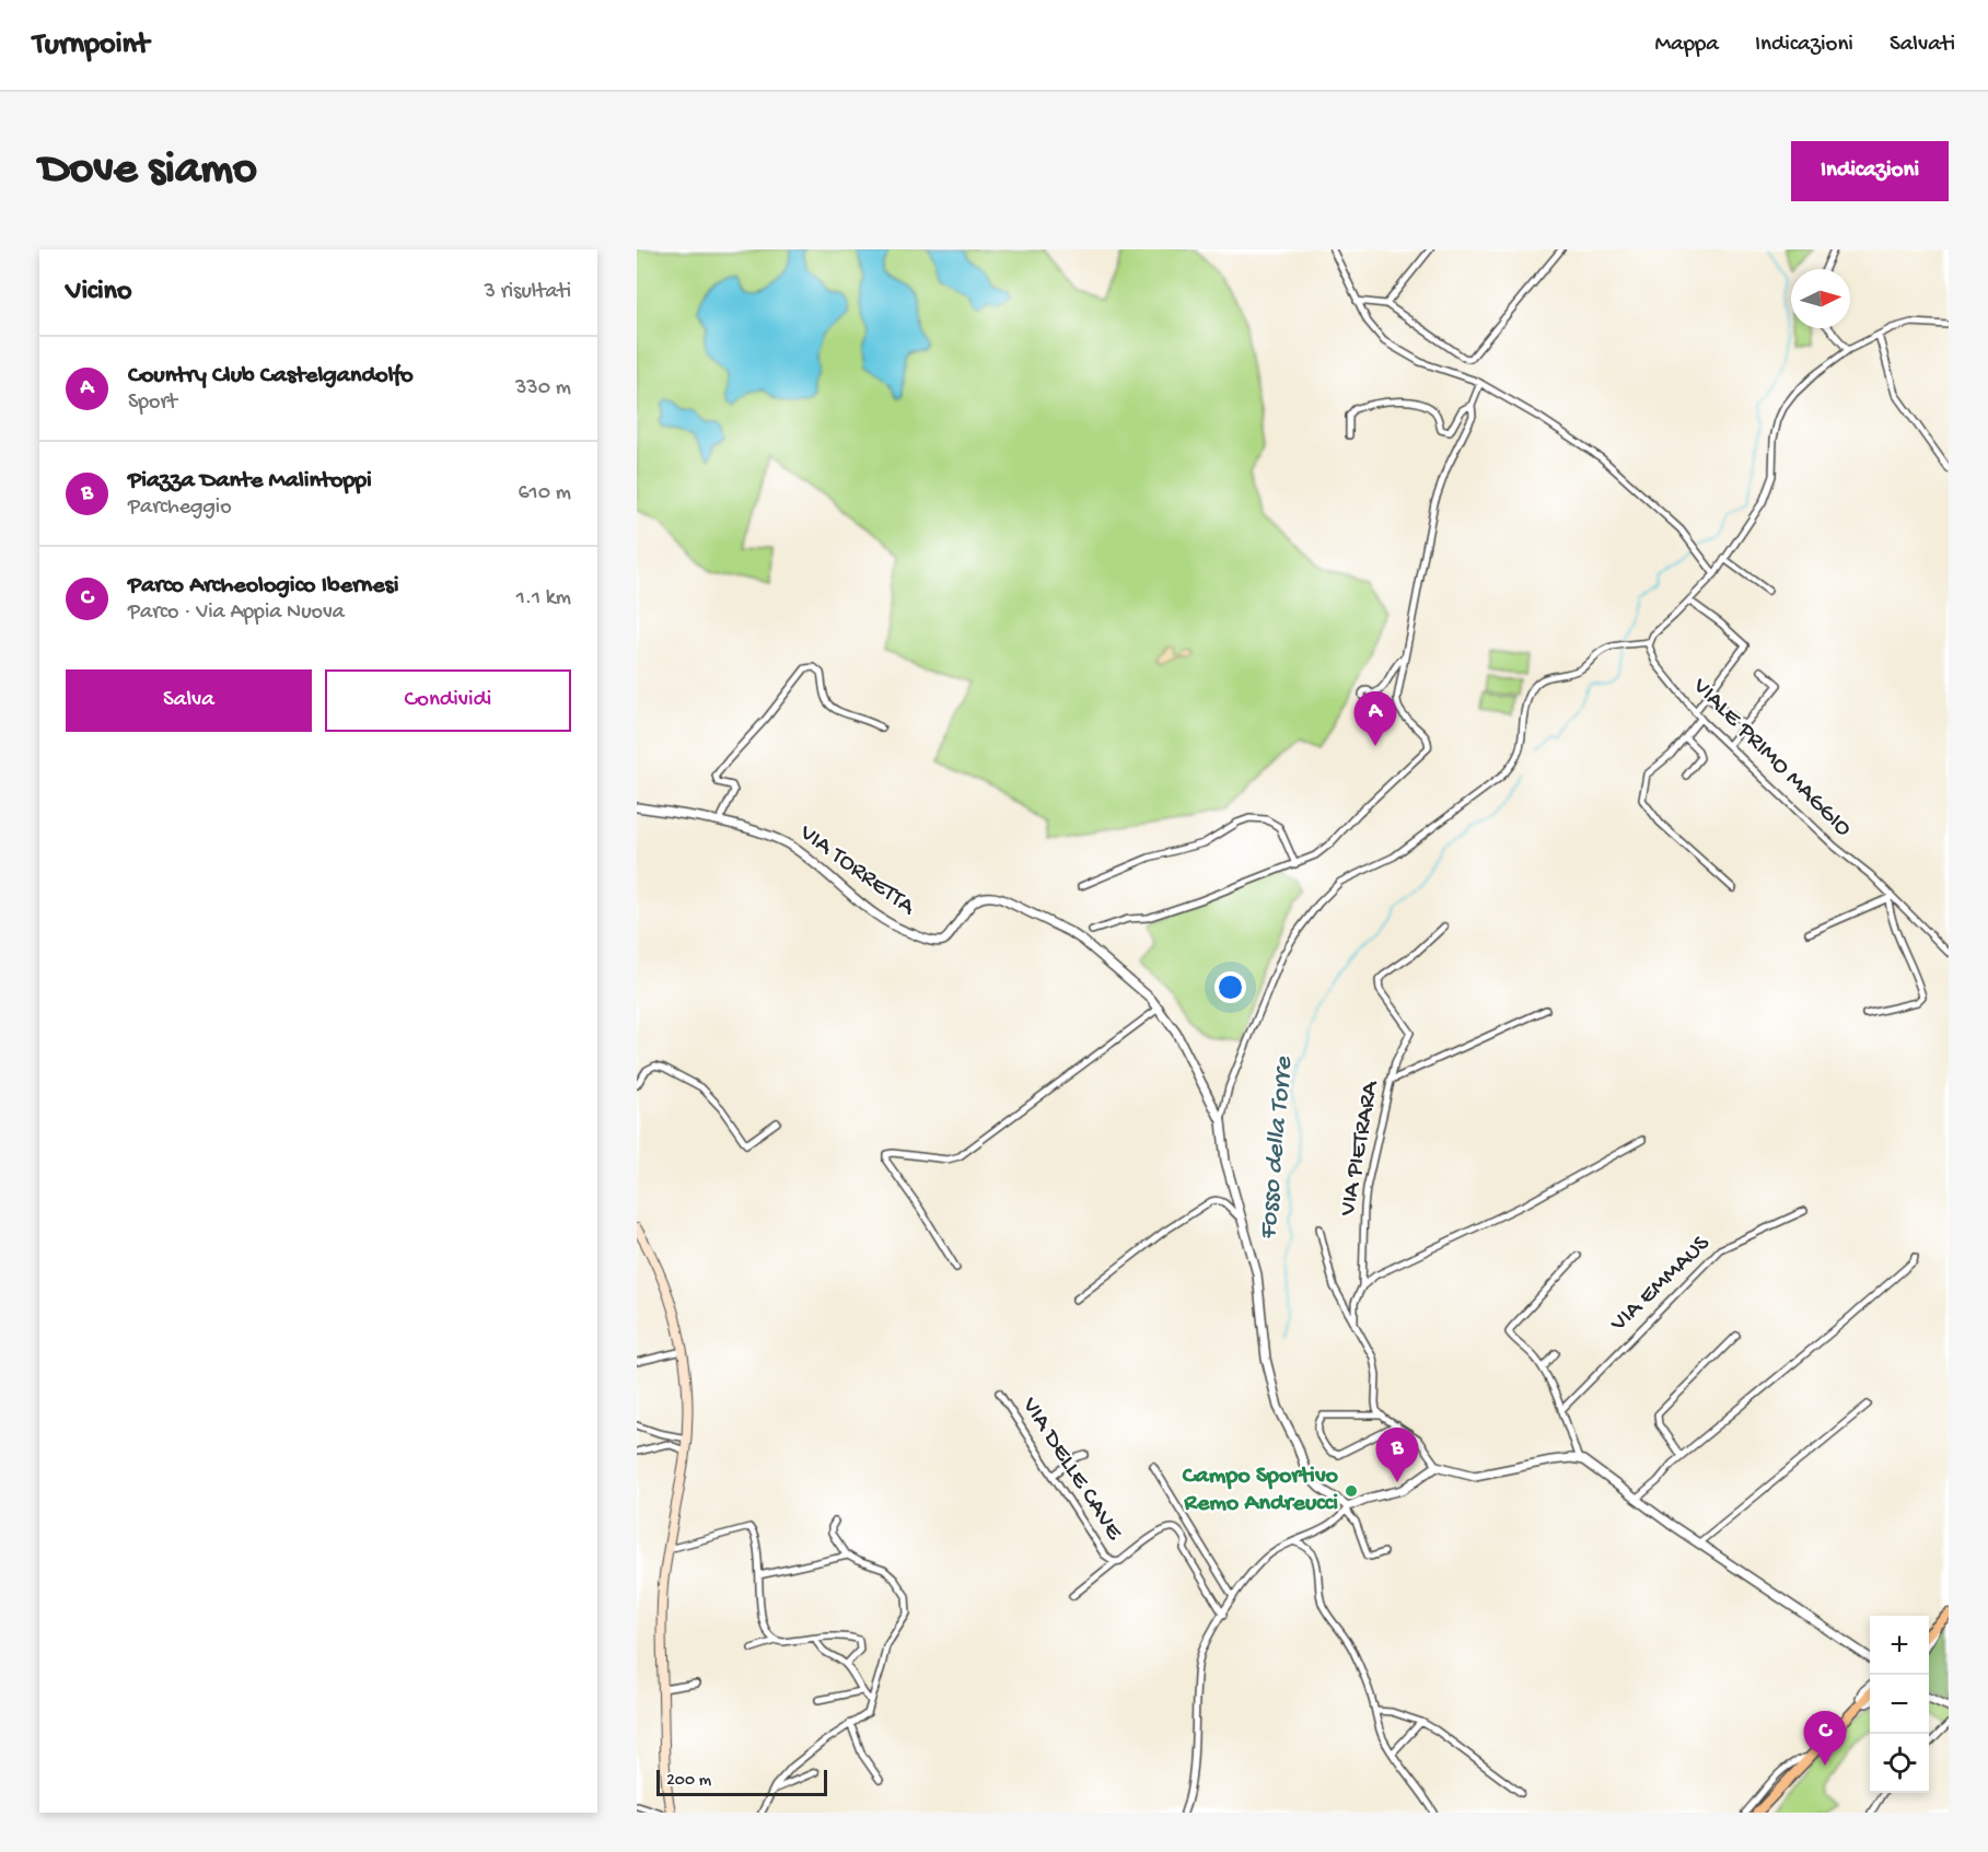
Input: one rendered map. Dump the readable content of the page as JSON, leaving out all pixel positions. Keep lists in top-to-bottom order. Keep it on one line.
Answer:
{"streets":{"street":["VIALE PRIMO MAGGIO","VIA TORRETTA","VIA PIETRARA","VIA EMMAUS","VIA DELLE CAVE"]},"water":["Fosso della Torre"],"places":["Campo Sportivo Remo Andreucci"],"scale_bar":"200 m","north":"right","page":{"header":"Turnpoint","nav":["Mappa","Indicazioni","Salvati"],"buttons":["Indicazioni",["Salva","Condividi"]],"title":"Dove siamo","heading":["Vicino","3 risultati"],"list":[{"mark":"A","name":"Country Club Castelgandolfo","note":"Sport","value":"330 m"},{"mark":"B","name":"Piazza Dante Malintoppi","note":"Parcheggio","value":"610 m"},{"mark":"C","name":"Parco Archeologico Ibernesi","note":"Parco · Via Appia Nuova","value":"1.1 km"}],"pins":["A","B","C"],"map_buttons":["+","−"],"scale":"200 m"}}
